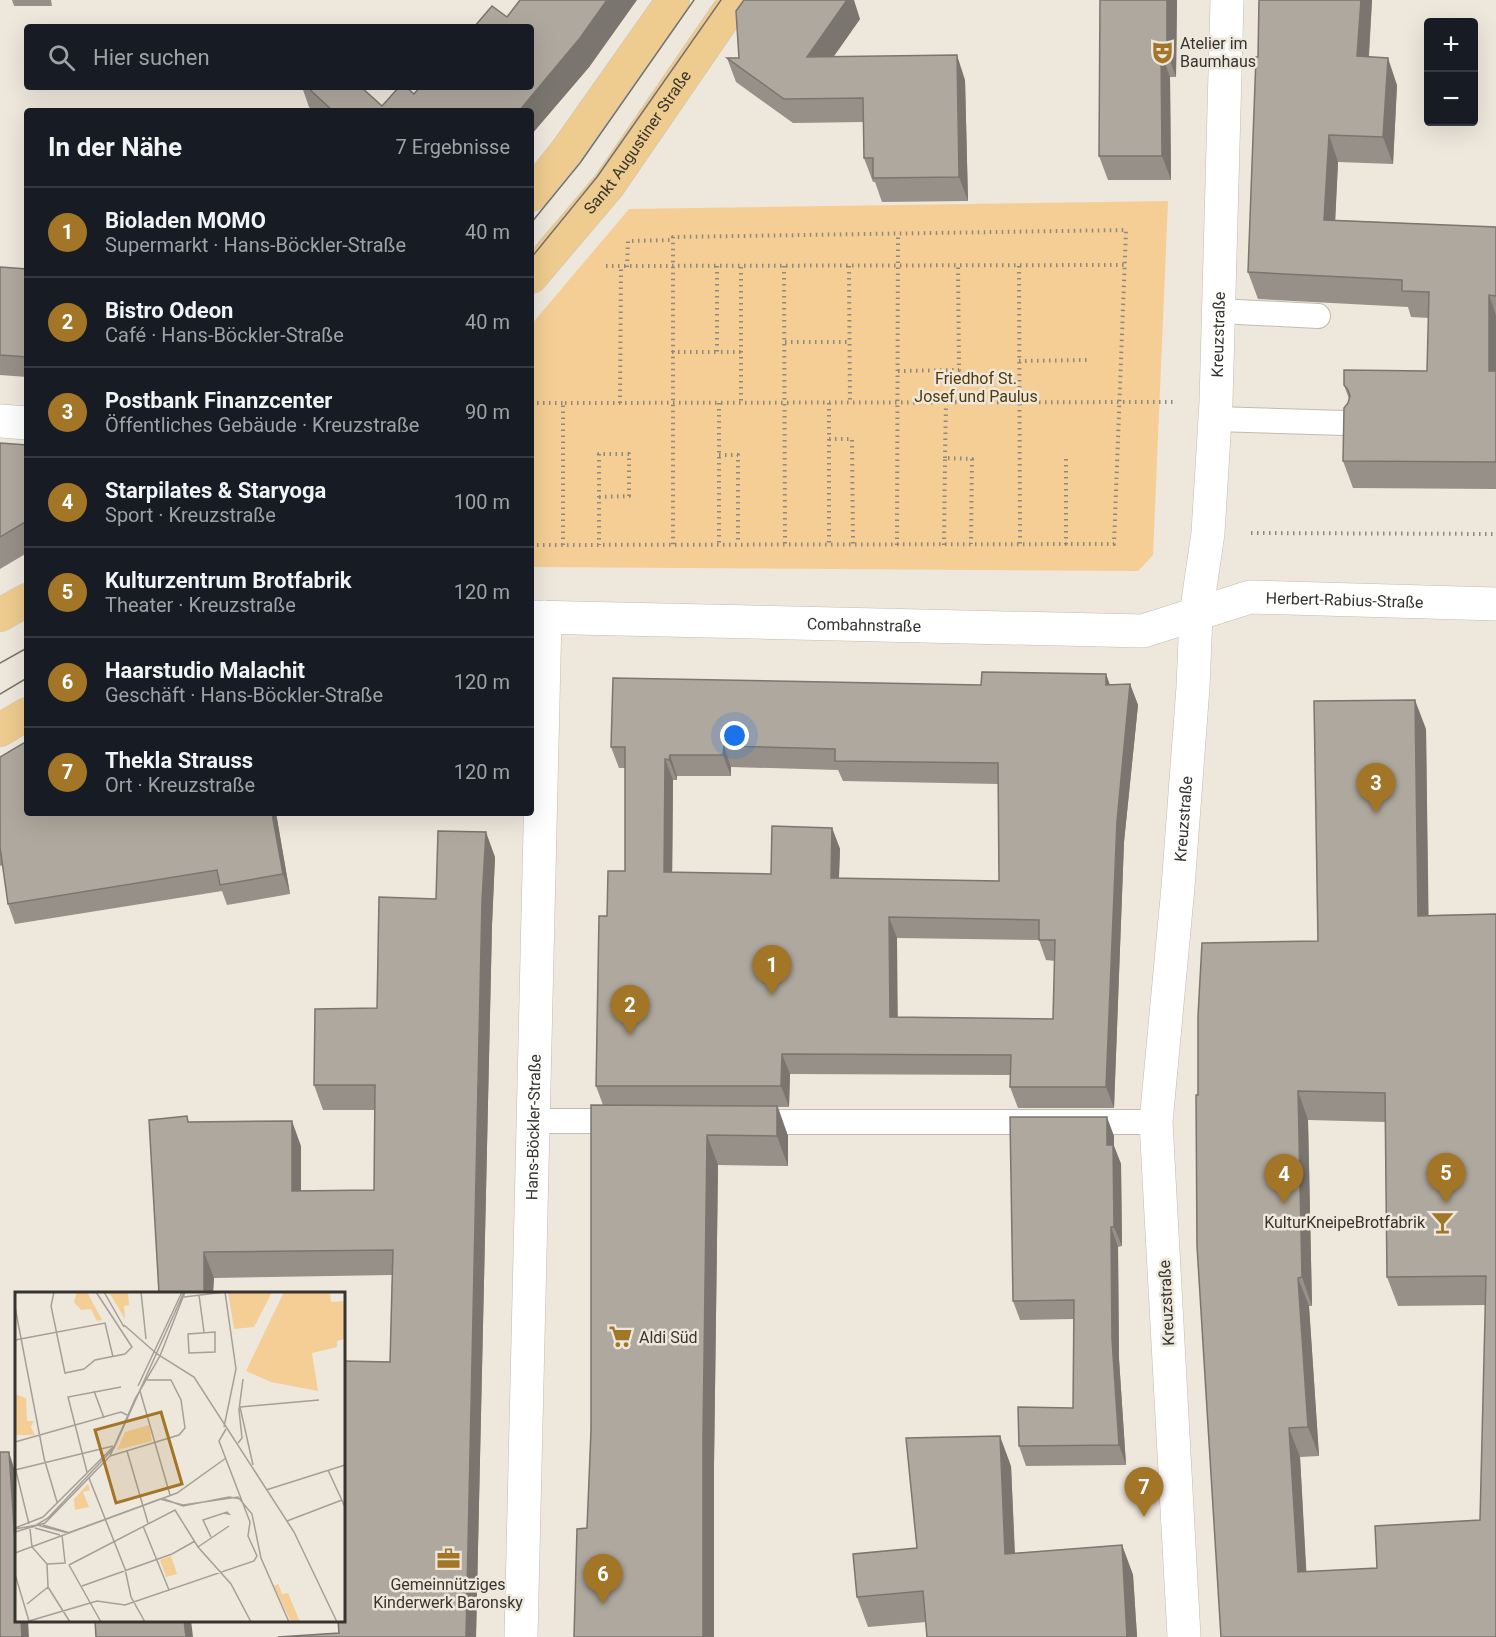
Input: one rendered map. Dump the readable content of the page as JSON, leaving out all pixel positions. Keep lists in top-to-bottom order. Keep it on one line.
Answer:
{"streets":{"main road":["Sankt Augustiner Straße"],"street":["Kreuzstraße","Herbert-Rabius-Straße","Combahnstraße","Hans-Böckler-Straße"]},"crossings":[["Kreuzstraße","Herbert-Rabius-Straße"],["Kreuzstraße","Combahnstraße"],["Herbert-Rabius-Straße","Combahnstraße"],["Combahnstraße","Hans-Böckler-Straße"]],"parks":["Friedhof St. Josef und Paulus"],"places":{"theatre":["Atelier im Baumhaus"],"bar":["KulturKneipeBrotfabrik"],"supermarket":["Aldi Süd"],"office":["Gemeinnütziges Kinderwerk Baronsky"]},"page":{"map_buttons":["+","−"],"search":"Hier suchen","heading":["In der Nähe","7 Ergebnisse"],"list":[{"mark":"1","name":"Bioladen MOMO","note":"Supermarkt · Hans-Böckler-Straße","value":"40 m"},{"mark":"2","name":"Bistro Odeon","note":"Café · Hans-Böckler-Straße","value":"40 m"},{"mark":"3","name":"Postbank Finanzcenter","note":"Öffentliches Gebäude · Kreuzstraße","value":"90 m"},{"mark":"4","name":"Starpilates & Staryoga","note":"Sport · Kreuzstraße","value":"100 m"},{"mark":"5","name":"Kulturzentrum Brotfabrik","note":"Theater · Kreuzstraße","value":"120 m"},{"mark":"6","name":"Haarstudio Malachit","note":"Geschäft · Hans-Böckler-Straße","value":"120 m"},{"mark":"7","name":"Thekla Strauss","note":"Ort · Kreuzstraße","value":"120 m"}],"pins":["3","1","2","5","4","7","6"]}}
